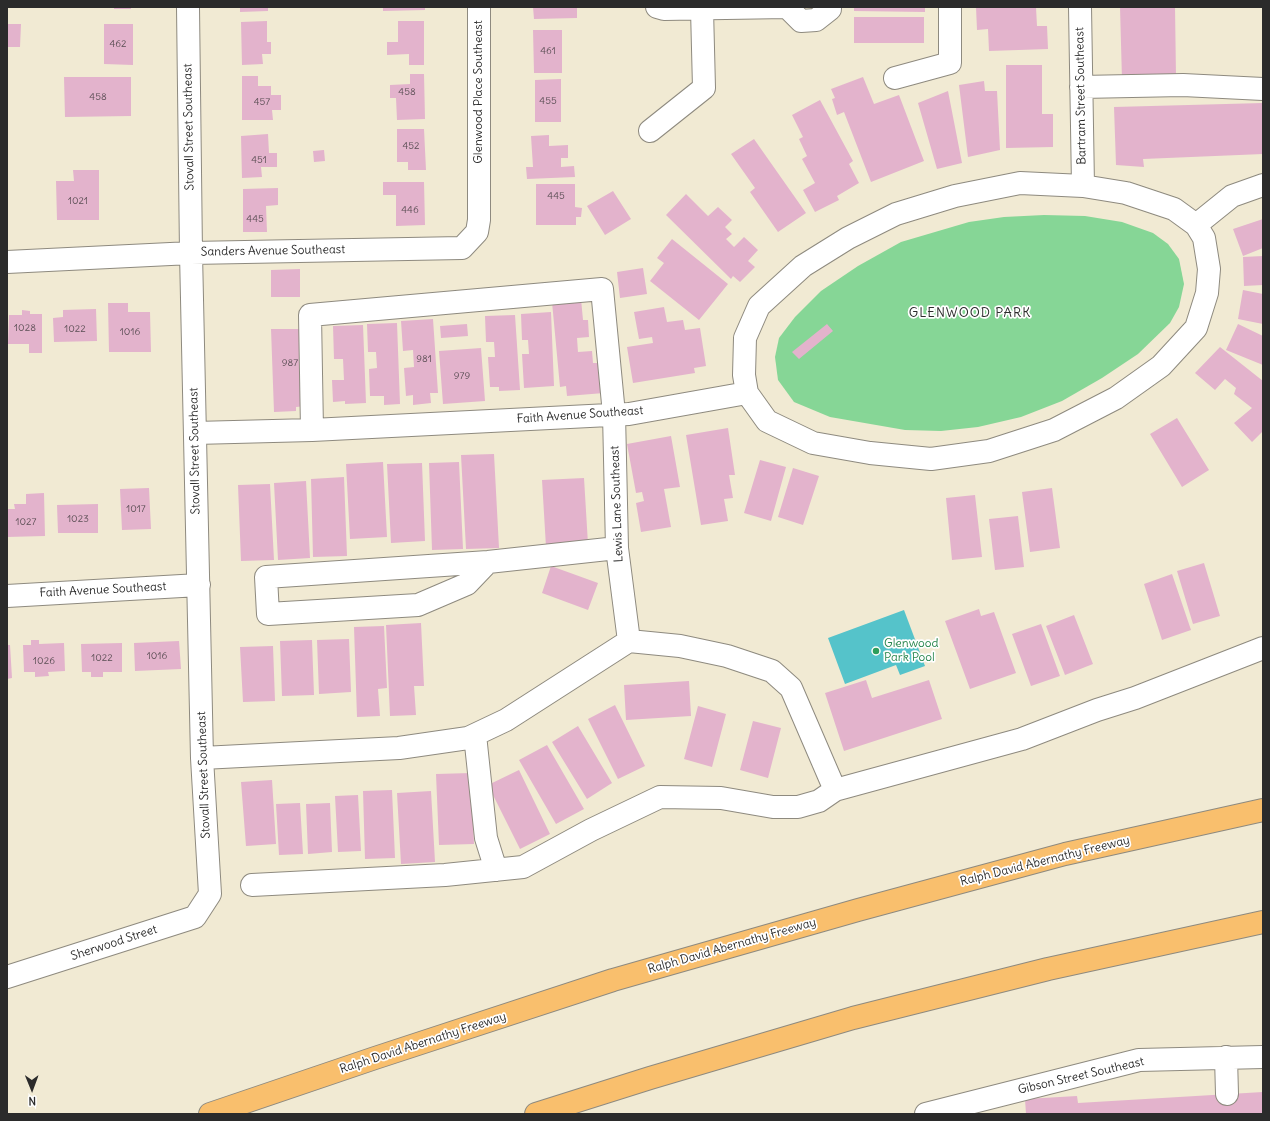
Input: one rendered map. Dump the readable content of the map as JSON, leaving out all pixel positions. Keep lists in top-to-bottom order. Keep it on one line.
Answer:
{"streets":{"highway":["Ralph David Abernathy Freeway"],"street":["Glenwood Place Southeast","Bartram Street Southeast","Stovall Street Southeast","Sanders Avenue Southeast","Faith Avenue Southeast","Lewis Lane Southeast","Sherwood Street","Gibson Street Southeast"]},"crossings":[["Glenwood Place Southeast","Sanders Avenue Southeast"],["Stovall Street Southeast","Sanders Avenue Southeast"],["Stovall Street Southeast","Faith Avenue Southeast"],["Stovall Street Southeast","Sherwood Street"],["Faith Avenue Southeast","Lewis Lane Southeast"]],"districts":["GLENWOOD PARK"],"places":["Glenwood Park Pool"],"house_numbers":["462","461","458","458","455","457","452","451","445","1021","446","445","1028","1022","1016","981","987","979","1017","1023","1027","1016","1022","1026"],"north":"bottom"}
